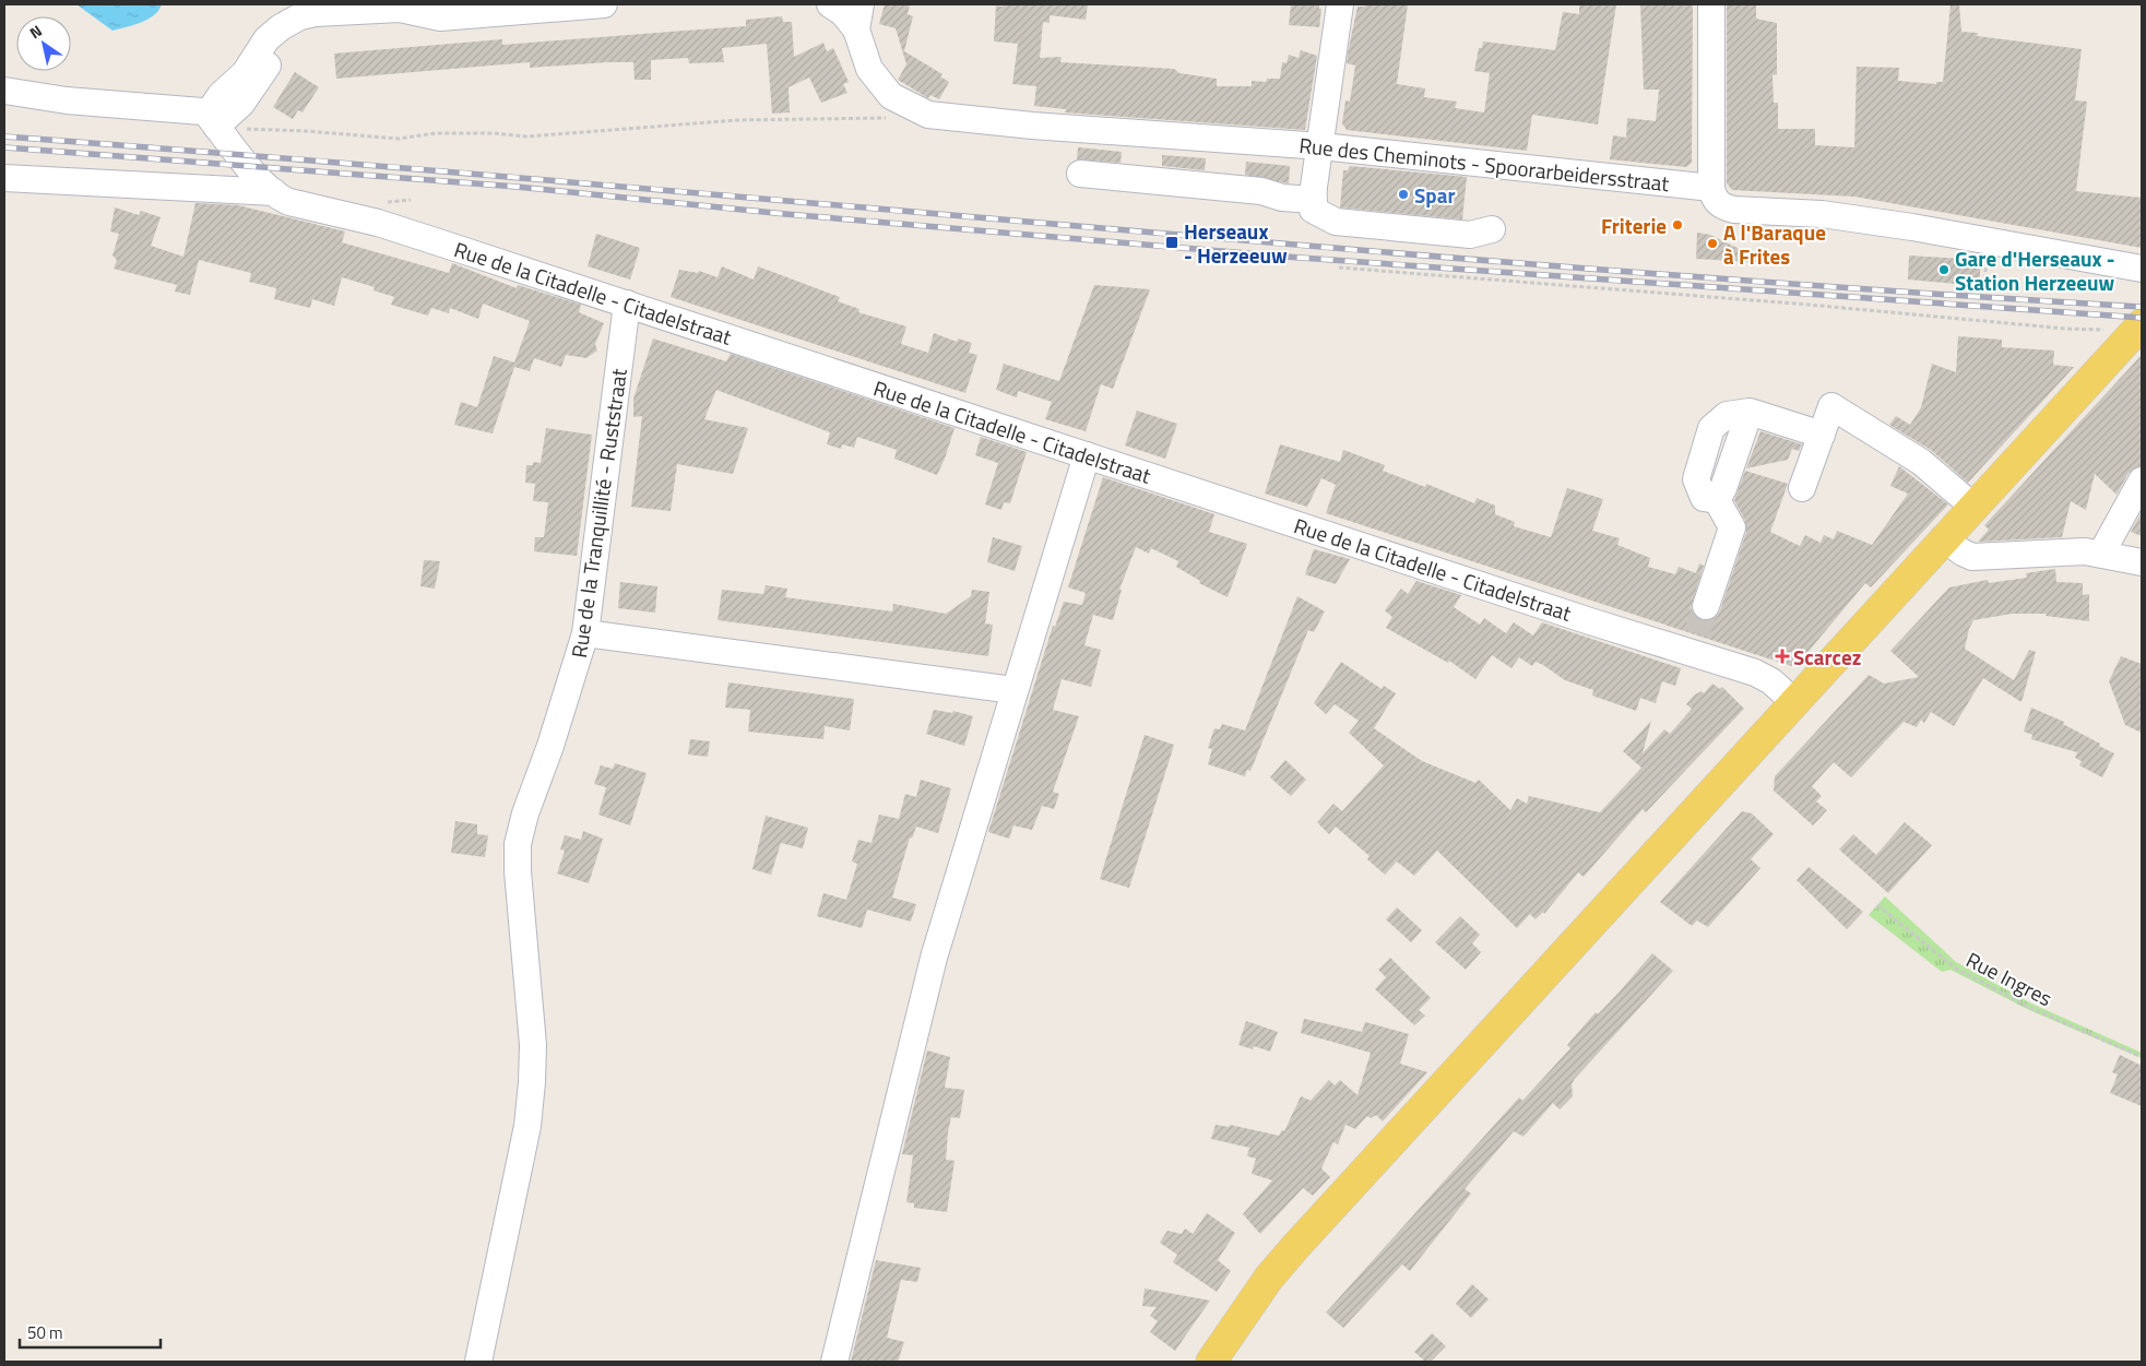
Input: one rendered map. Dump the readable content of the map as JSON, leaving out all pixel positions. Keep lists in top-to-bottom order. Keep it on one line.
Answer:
{"streets":{"street":["Rue des Cheminots - Spoorarbeidersstraat","Rue de la Citadelle - Citadelstraat","Rue de la Tranquillité - Ruststraat"],"path":["Rue Ingres"]},"crossings":[["Rue de la Citadelle - Citadelstraat","Rue de la Tranquillité - Ruststraat"]],"places":{"other":["Spar","Friterie","A l'Baraque à Frites","Gare d'Herseaux - Station Herzeeuw"],"transit":["Herseaux - Herzeeuw"],"health":["Scarcez"]},"scale_bar":"50 m","north":"top left"}
